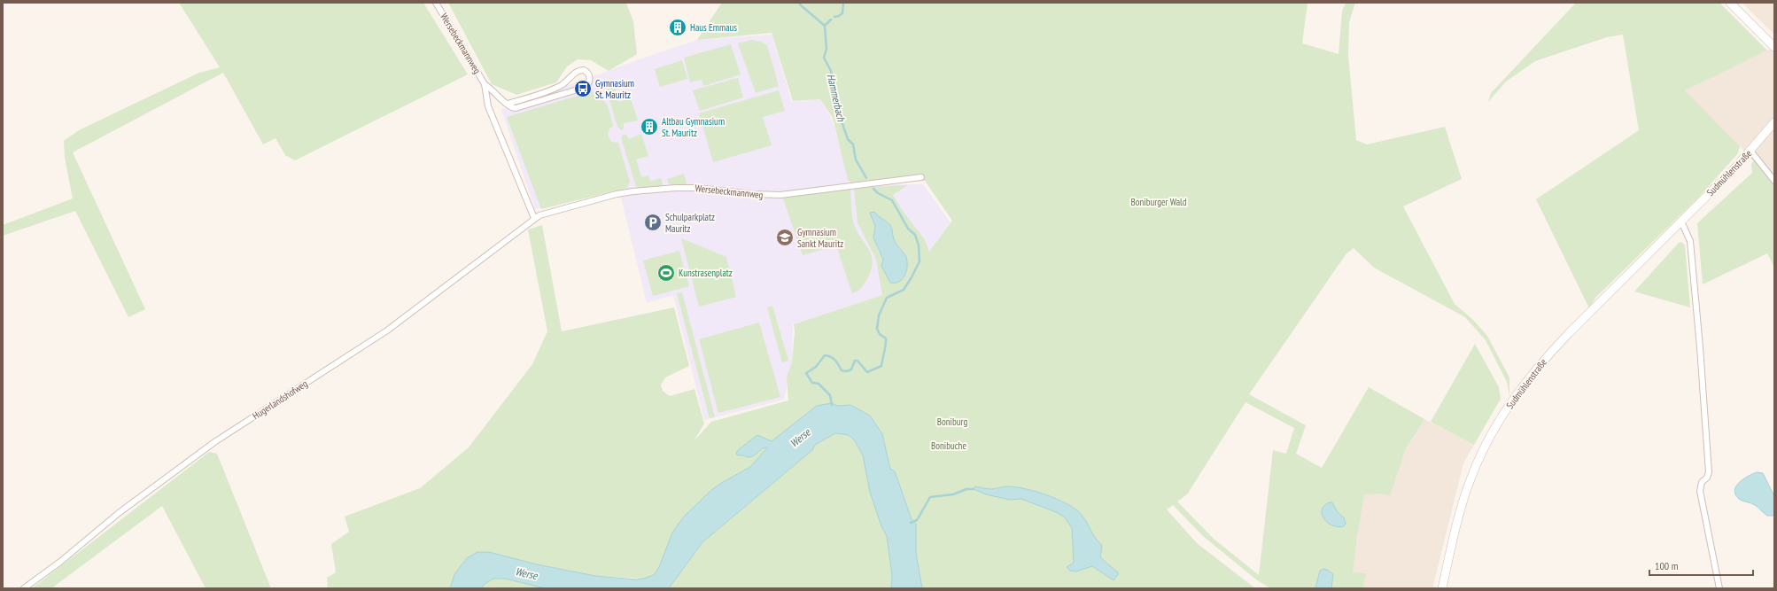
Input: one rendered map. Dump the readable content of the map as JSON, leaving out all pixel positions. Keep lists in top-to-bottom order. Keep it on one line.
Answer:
{"streets":{"street":["Wersebeckmannweg","Sudmühlenstraße","Hugerlandshofweg"]},"crossings":[["Wersebeckmannweg","Hugerlandshofweg"]],"water":["Hammerbach","Werse"],"parks":["Boniburger Wald","Boniburg","Bonibuche"],"places":{"building":["Haus Emmaus","Altbau Gymnasium St. Mauritz"],"bus stop":["Gymnasium St. Mauritz"],"parking":["Schulparkplatz Mauritz"],"school or university":["Gymnasium Sankt Mauritz"],"sports":["Kunstrasenplatz"]},"scale_bar":"100 m"}
